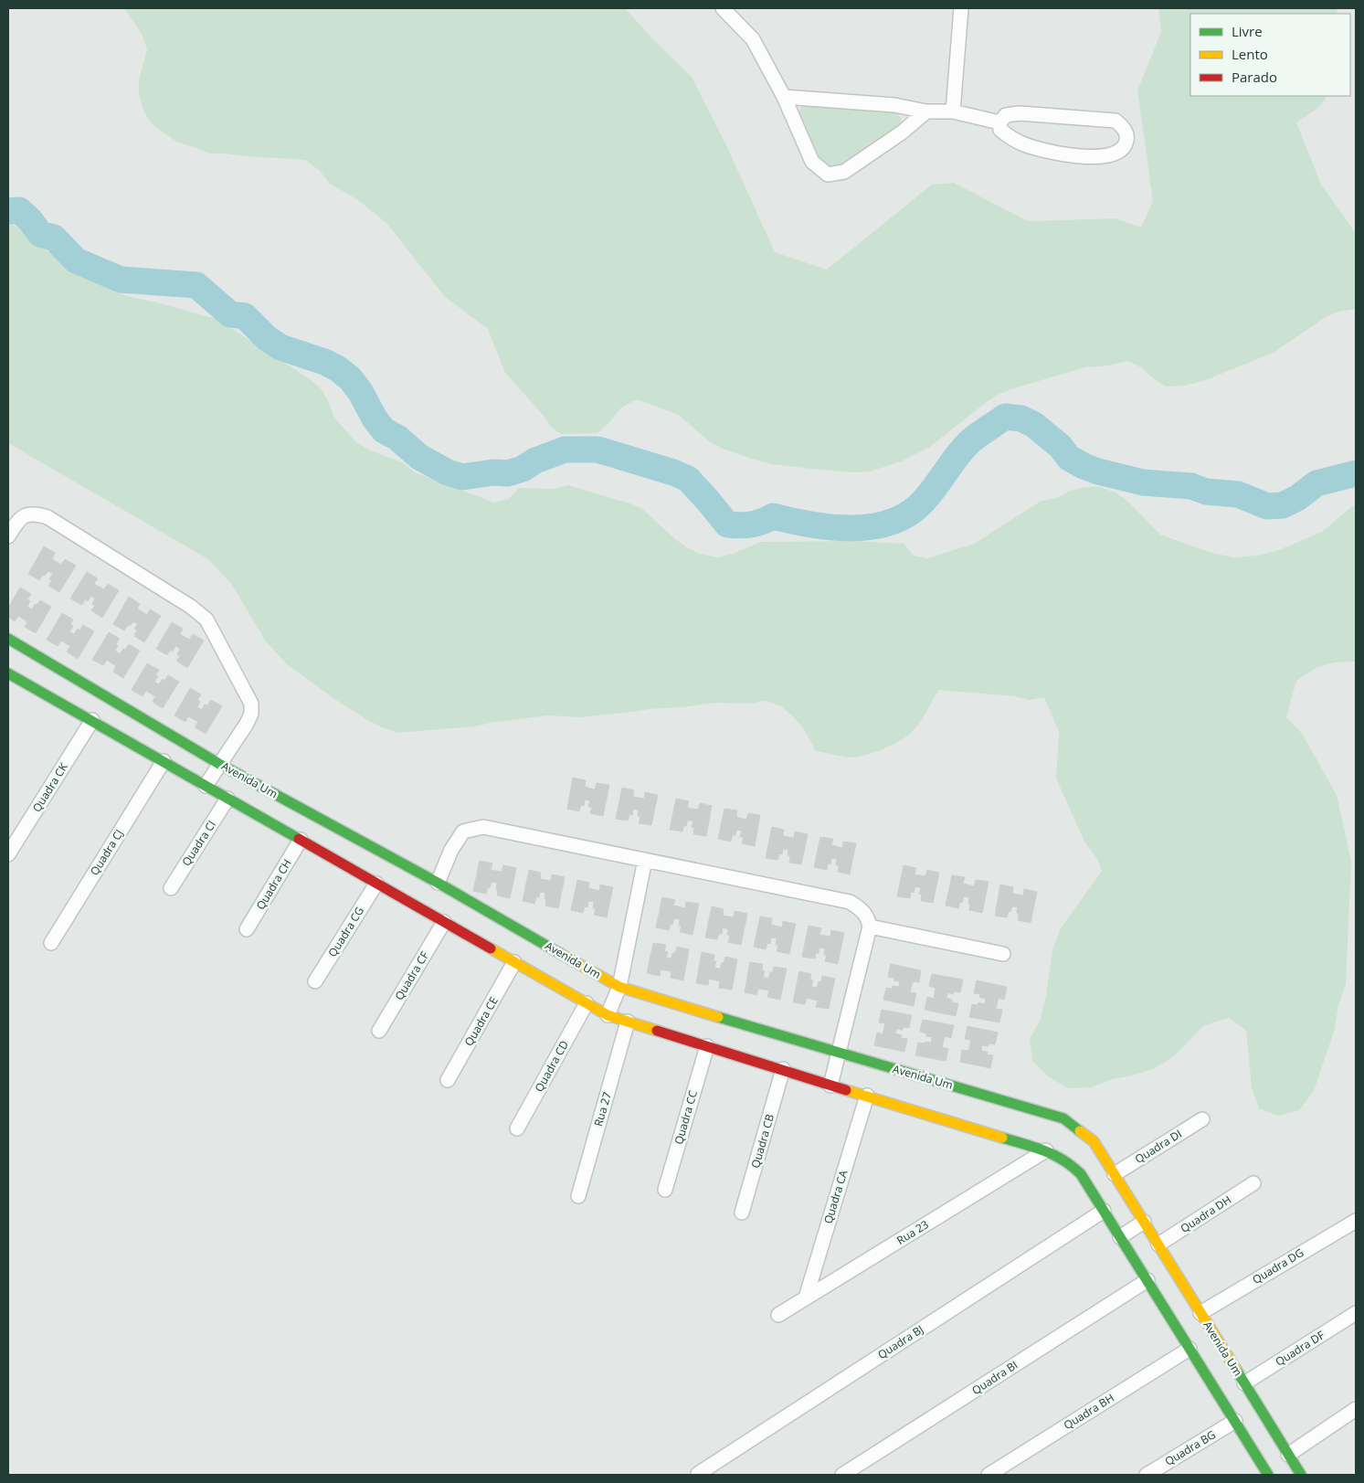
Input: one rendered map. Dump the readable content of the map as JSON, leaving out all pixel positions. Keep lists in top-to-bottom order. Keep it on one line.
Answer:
{"streets":{"street":["Avenida Um","Quadra CK","Quadra CI","Quadra CJ","Quadra CH","Quadra CG","Quadra CF","Quadra CE","Quadra CD","Rua 27","Quadra CC","Quadra CB","Quadra DI","Quadra CA","Quadra DH","Rua 23","Quadra DG","Quadra BJ","Quadra DF","Quadra BI","Quadra BH","Quadra BG"]},"crossings":[["Avenida Um","Quadra DI"],["Avenida Um","Quadra DH"],["Avenida Um","Quadra DG"],["Avenida Um","Quadra DF"],["Quadra CA","Rua 23"]],"legend":["Livre","Lento","Parado"]}
